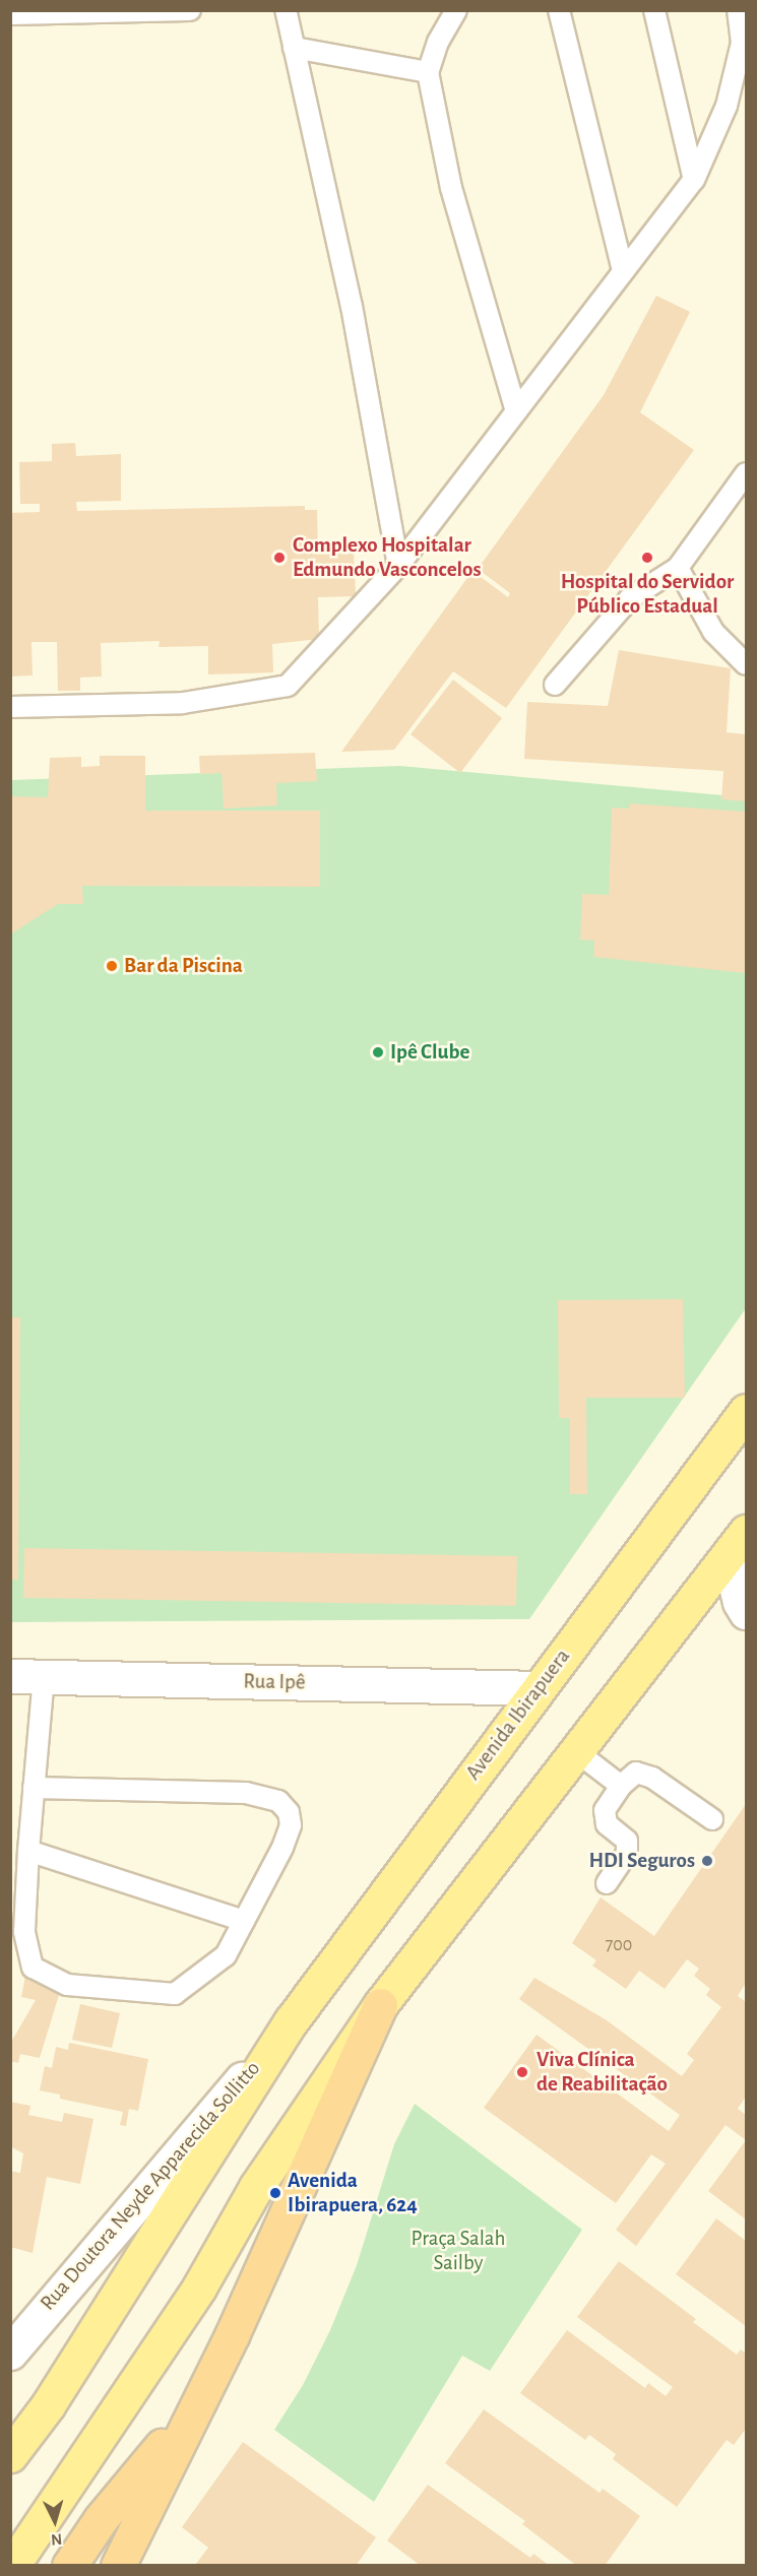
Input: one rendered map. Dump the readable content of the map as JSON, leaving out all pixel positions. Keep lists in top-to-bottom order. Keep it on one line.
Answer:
{"streets":{"main road":["Avenida Ibirapuera"],"street":["Rua Ipê","Rua Doutora Neyde Apparecida Sollitto"]},"crossings":[["Rua Ipê","Avenida Ibirapuera"],["Avenida Ibirapuera","Rua Doutora Neyde Apparecida Sollitto"]],"parks":["Praça Salah Sailby"],"places":["Complexo Hospitalar Edmundo Vasconcelos","Hospital do Servidor Público Estadual","Bar da Piscina","Ipê Clube","HDI Seguros","Viva Clínica de Reabilitação","Avenida Ibirapuera, 624"],"house_numbers":["700"],"north":"bottom"}
